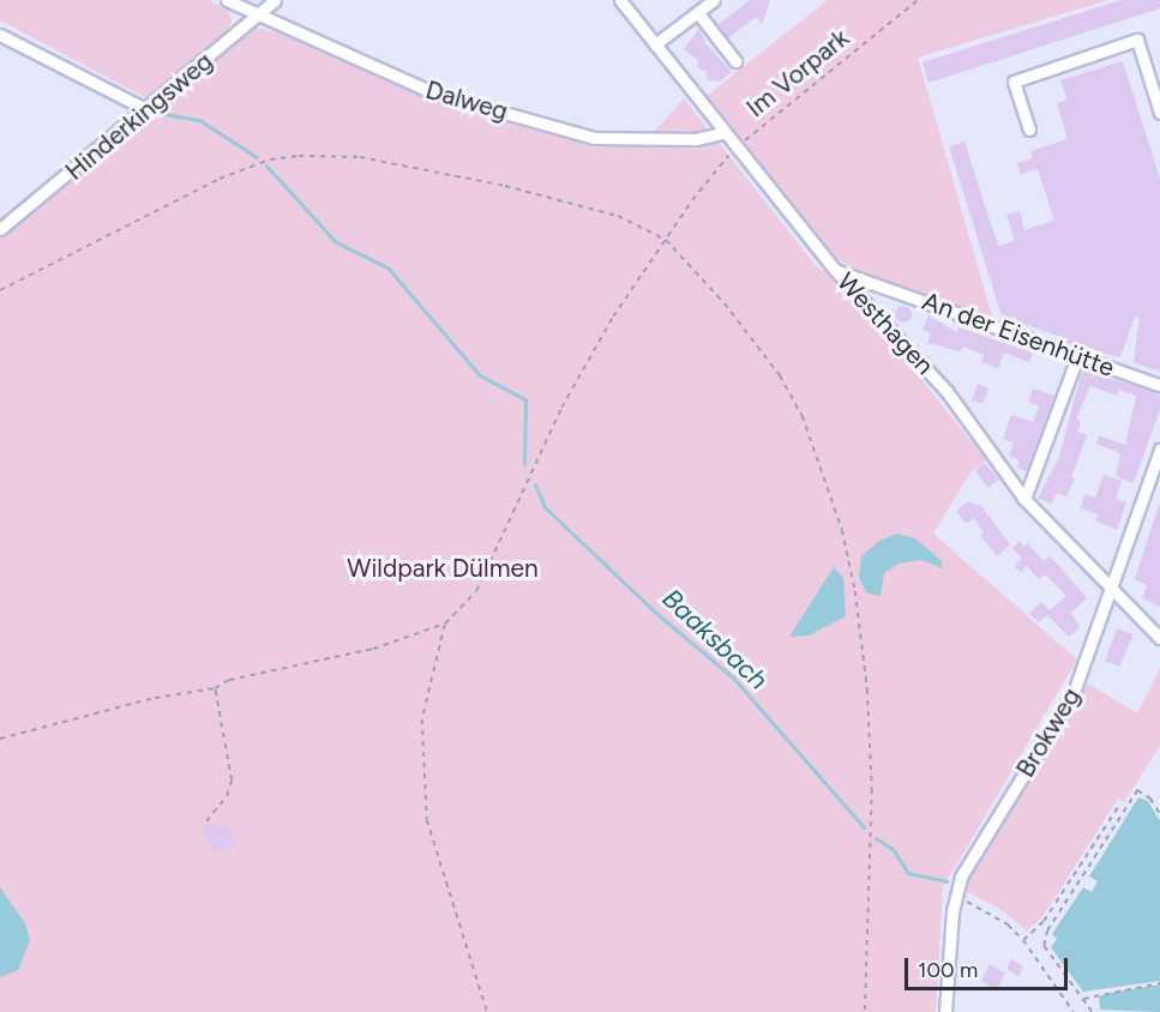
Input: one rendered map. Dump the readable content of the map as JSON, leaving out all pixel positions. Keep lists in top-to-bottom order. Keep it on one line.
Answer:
{"streets":{"street":["Dalweg","Hinderkingsweg","Westhagen","An der Eisenhütte","Brokweg"],"path":["Im Vorpark"]},"crossings":[["Im Vorpark","Westhagen"],["Dalweg","Hinderkingsweg"],["Dalweg","Westhagen"],["Westhagen","An der Eisenhütte"],["Westhagen","Brokweg"]],"water":["Baaksbach"],"parks":["Wildpark Dülmen"],"scale_bar":"100 m"}
